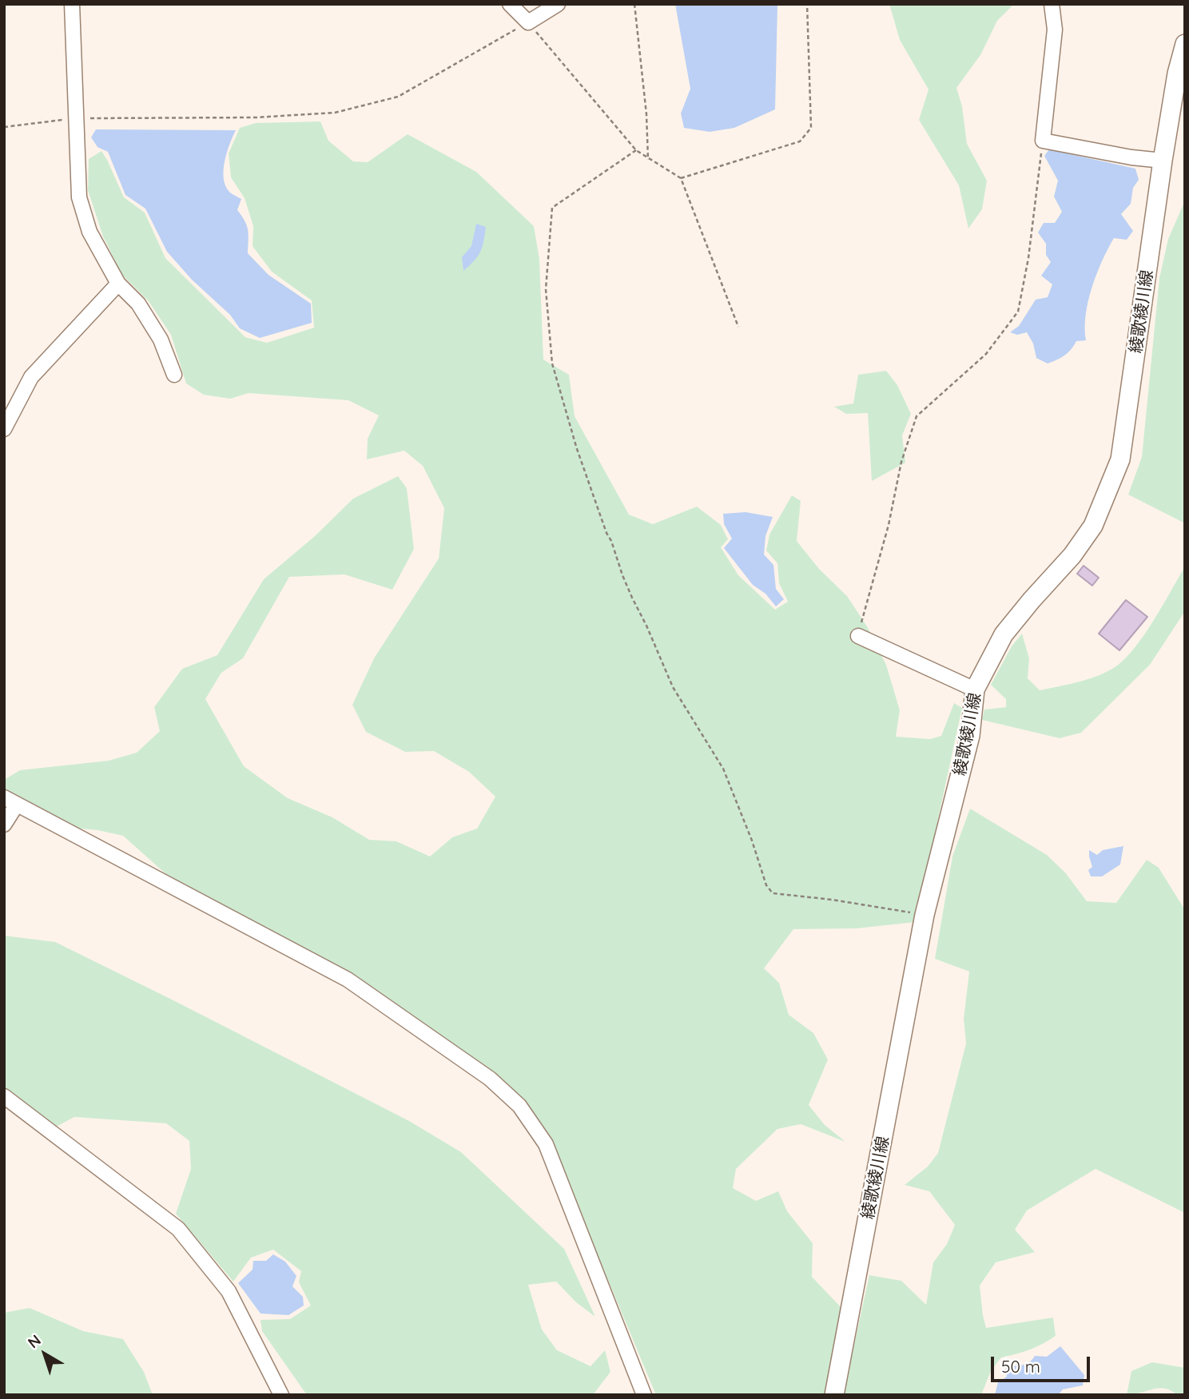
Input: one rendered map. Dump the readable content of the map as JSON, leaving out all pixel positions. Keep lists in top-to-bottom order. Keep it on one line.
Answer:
{"streets":{"main road":["綾歌綾川線"]},"scale_bar":"50 m","north":"top left"}
